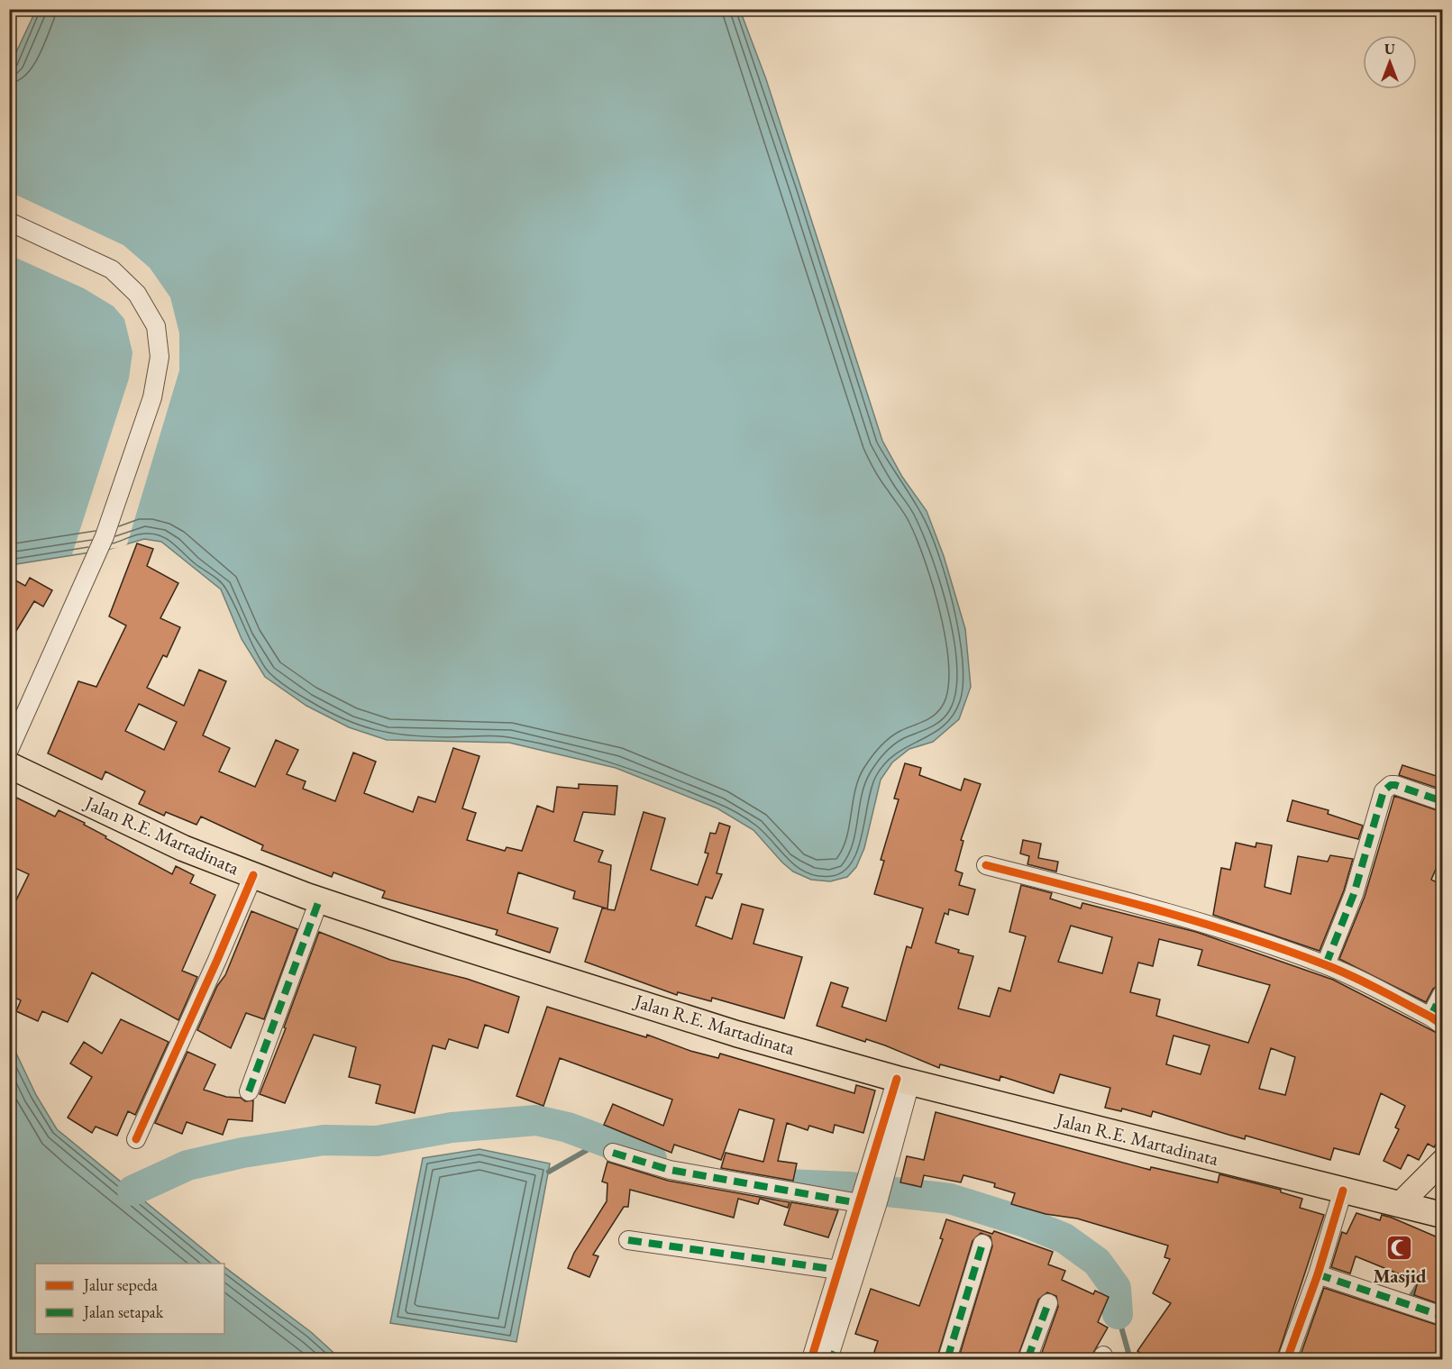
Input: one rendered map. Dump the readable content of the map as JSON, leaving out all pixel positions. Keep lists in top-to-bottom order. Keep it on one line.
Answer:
{"streets":{"highway":["Jalan R.E. Martadinata"]},"places":{"mosque":["Masjid"]},"legend":["Jalur sepeda","Jalan setapak"],"north":"top"}
